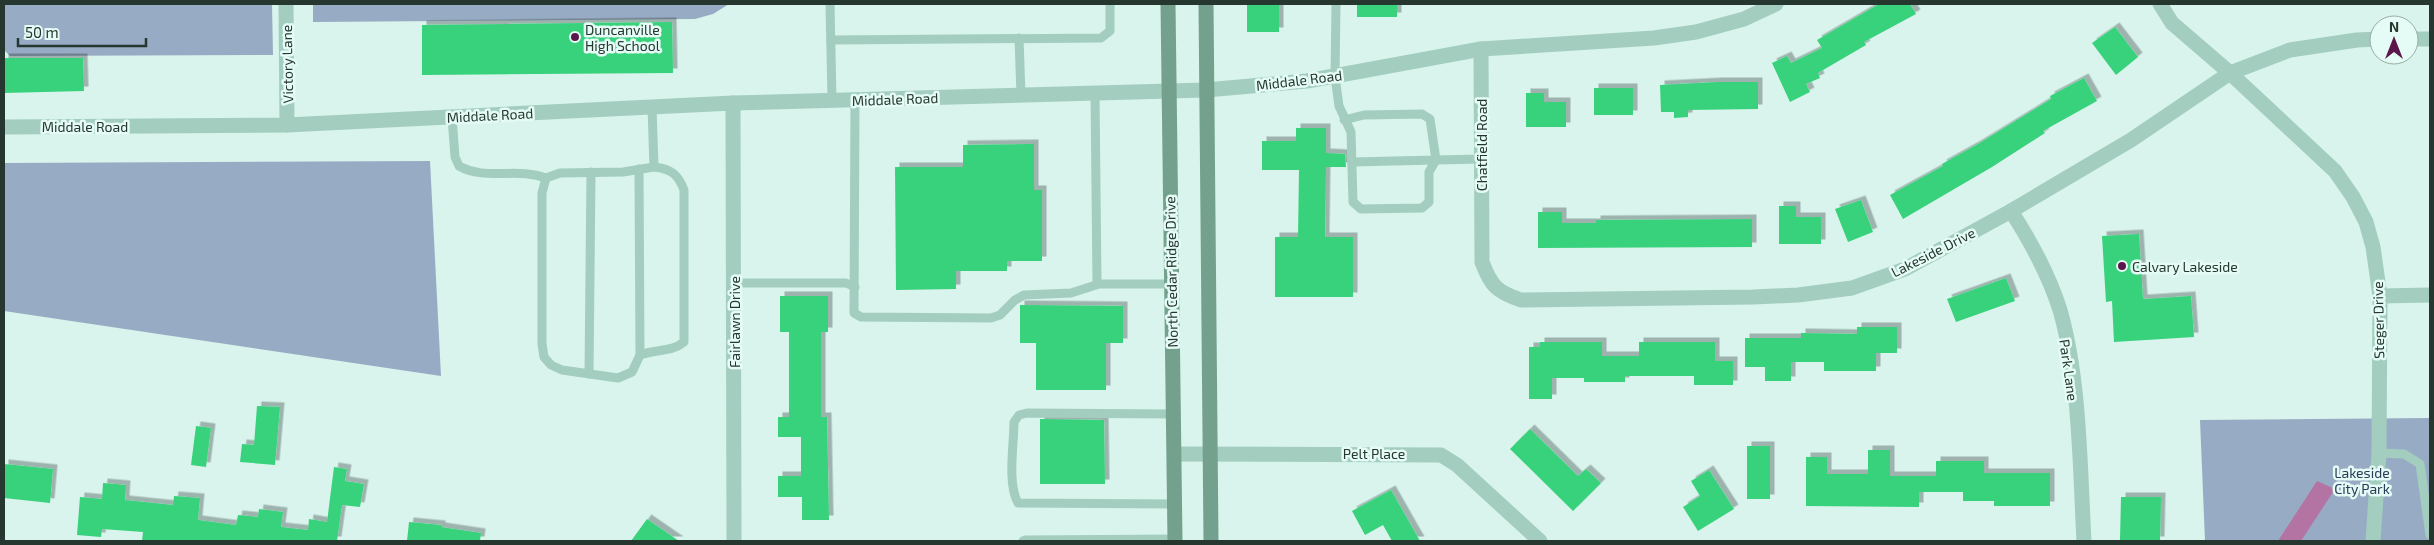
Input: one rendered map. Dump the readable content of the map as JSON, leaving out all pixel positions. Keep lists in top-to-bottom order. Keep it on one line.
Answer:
{"streets":{"main road":["North Cedar Ridge Drive"],"street":["Victory Lane","Middale Road","Chatfield Road","Lakeside Drive","Steger Drive","Fairlawn Drive","Park Lane","Pelt Place"]},"crossings":[["Victory Lane","Middale Road"],["Middale Road","Chatfield Road"],["Middale Road","North Cedar Ridge Drive"],["Middale Road","Fairlawn Drive"],["Chatfield Road","Lakeside Drive"],["Lakeside Drive","Steger Drive"],["Lakeside Drive","Park Lane"],["North Cedar Ridge Drive","Pelt Place"]],"parks":["Lakeside City Park"],"places":["Duncanville High School","Calvary Lakeside"],"scale_bar":"50 m","north":"top"}
